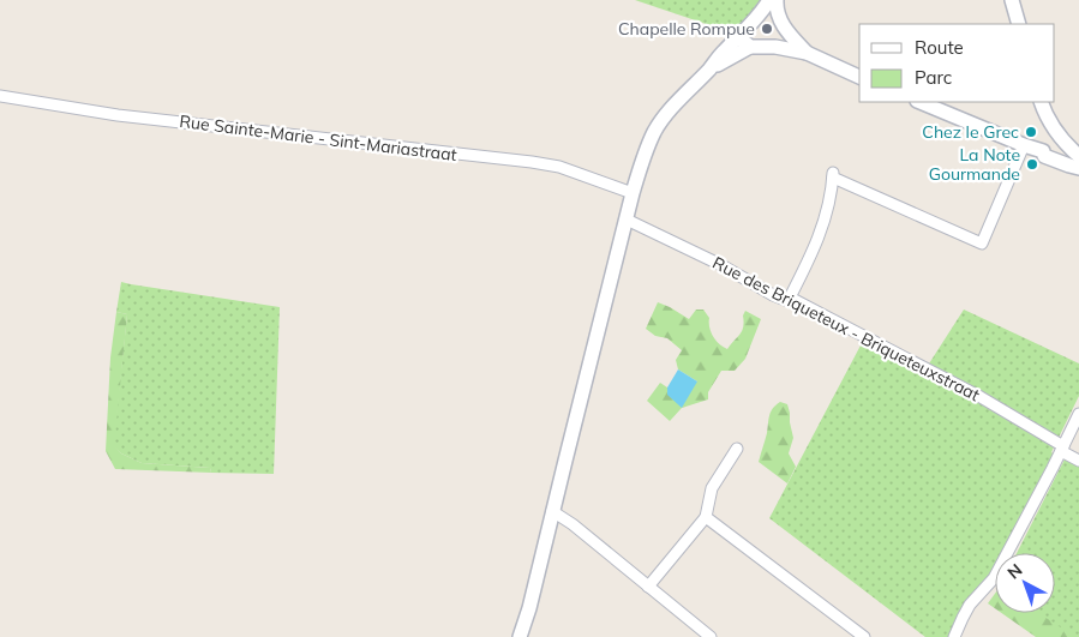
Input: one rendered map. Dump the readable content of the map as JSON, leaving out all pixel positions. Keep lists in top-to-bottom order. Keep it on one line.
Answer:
{"streets":{"street":["Rue Sainte-Marie - Sint-Mariastraat","Rue des Briqueteux - Briqueteuxstraat"]},"places":["Chapelle Rompue","Chez le Grec","La Note Gourmande"],"legend":["Route","Parc"],"north":"top left"}
